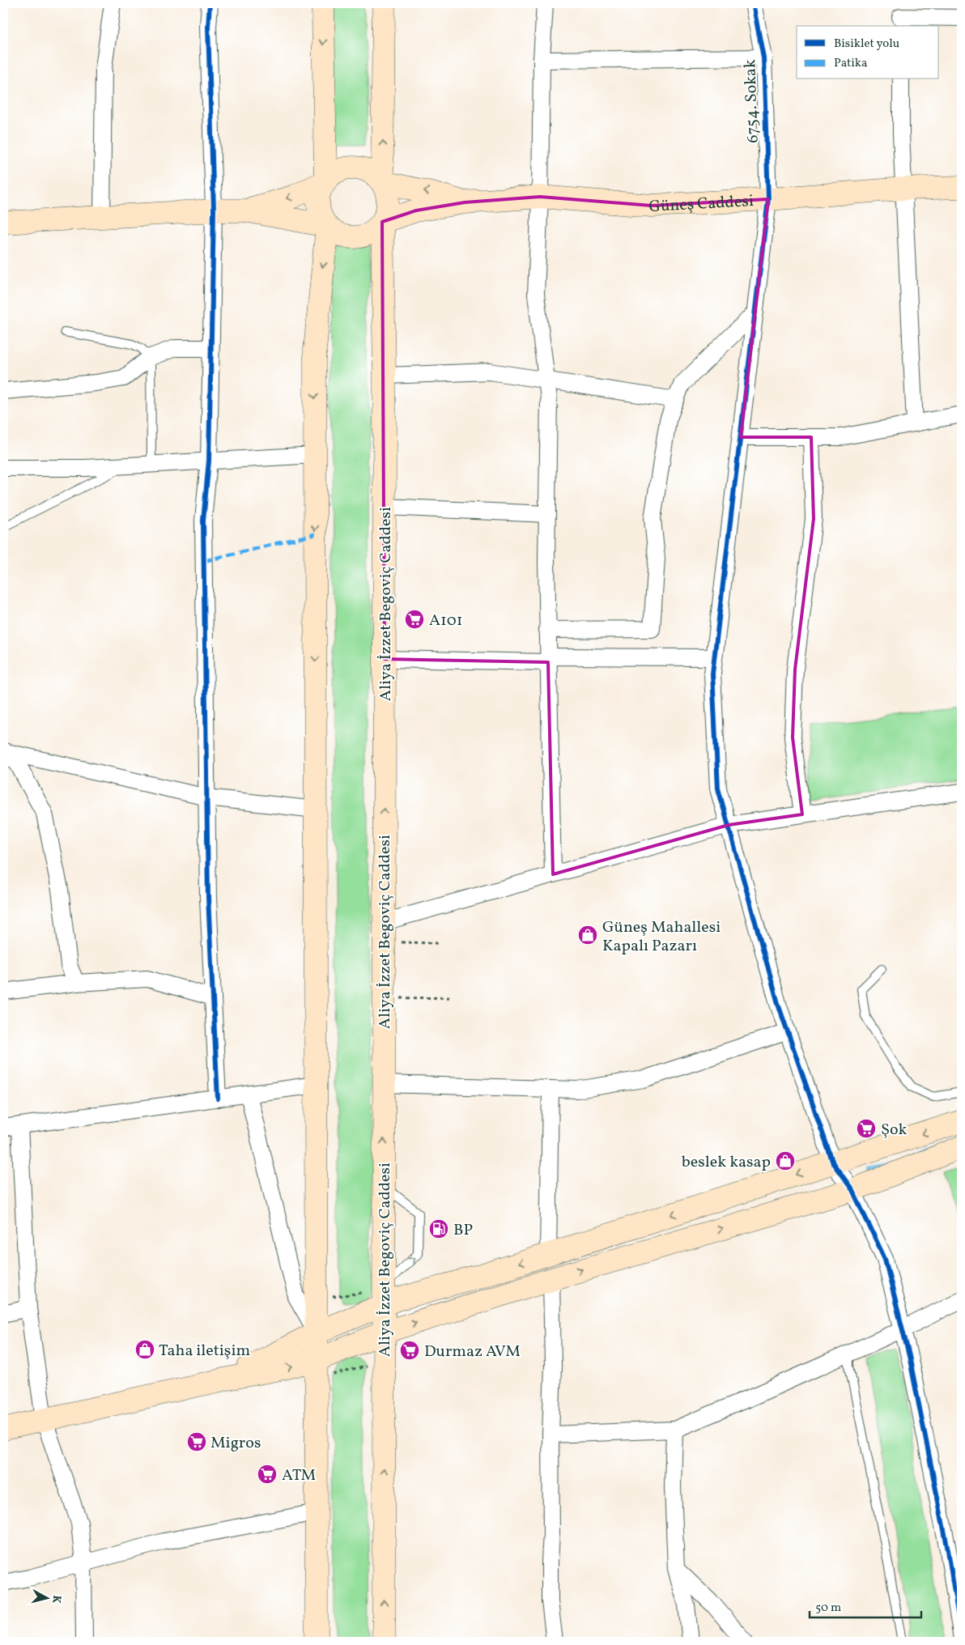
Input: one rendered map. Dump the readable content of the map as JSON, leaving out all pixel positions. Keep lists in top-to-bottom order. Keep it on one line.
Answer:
{"streets":{"main road":["Güneş Caddesi","Aliya İzzet Begoviç Caddesi"],"street":["6754. Sokak"]},"crossings":[["6754. Sokak","Güneş Caddesi"],["Güneş Caddesi","Aliya İzzet Begoviç Caddesi"]],"places":{"supermarket":["A101","Şok","Durmaz AVM","Migros","ATM"],"shop":["Güneş Mahallesi Kapalı Pazarı","beslek kasap","Taha iletişim"],"fuel station":["BP"]},"legend":["Bisiklet yolu","Patika"],"scale_bar":"50 m","north":"right"}
